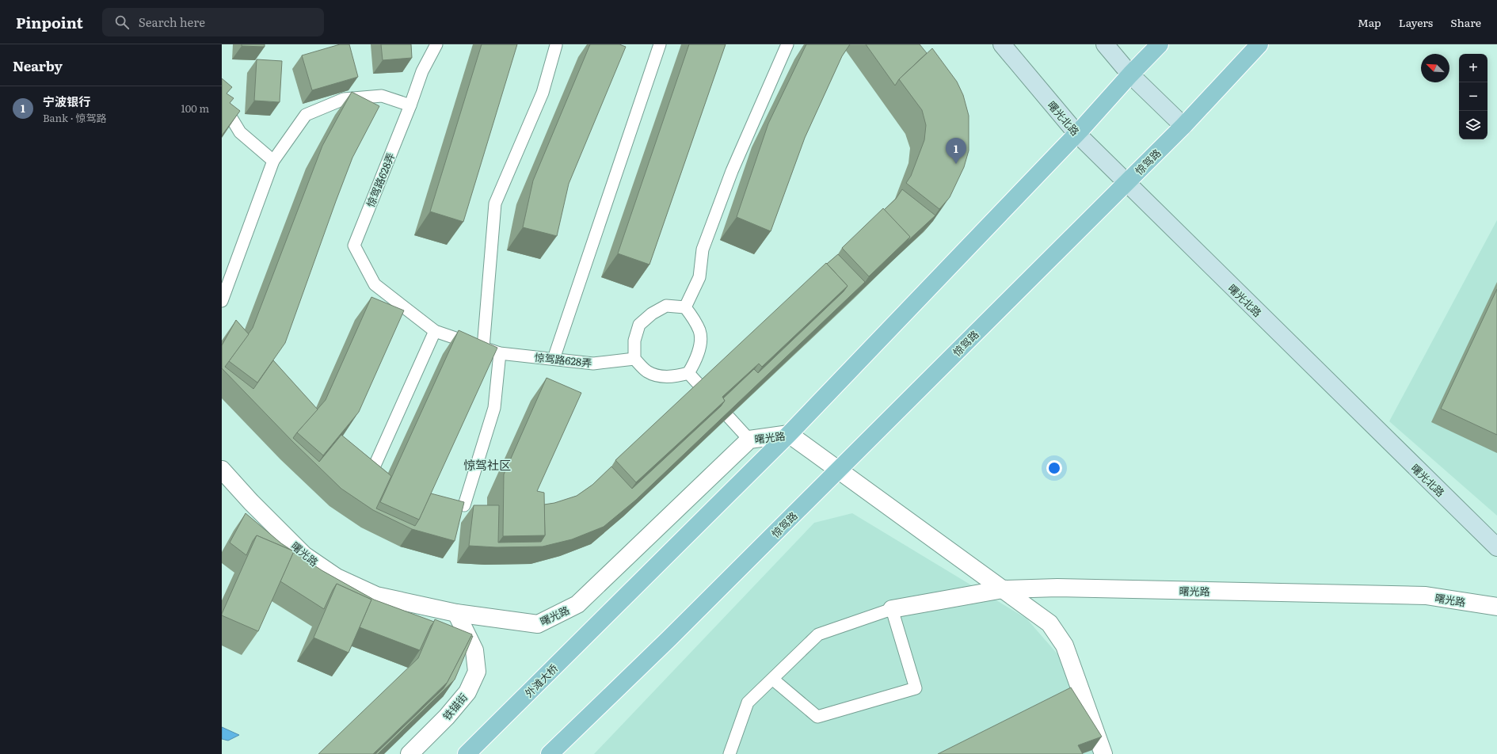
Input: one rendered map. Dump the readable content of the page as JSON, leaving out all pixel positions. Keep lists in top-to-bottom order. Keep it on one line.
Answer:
{"streets":{"main road":["曙光北路","惊驾路","外滩大桥"],"street":["曙光路","铁锚街"],"lane":["惊驾路628弄"]},"crossings":[["曙光北路","惊驾路"],["惊驾路","曙光路"],["曙光路","外滩大桥"],["曙光路","铁锚街"]],"districts":["惊驾社区"],"north":"top left","page":{"header":"Pinpoint","search":"Search here","nav":["Map","Layers","Share"],"heading":"Nearby","map_buttons":["+","−"],"list":[{"mark":"1","name":"宁波银行","note":"Bank · 惊驾路","value":"100 m"}],"pins":"1"}}
